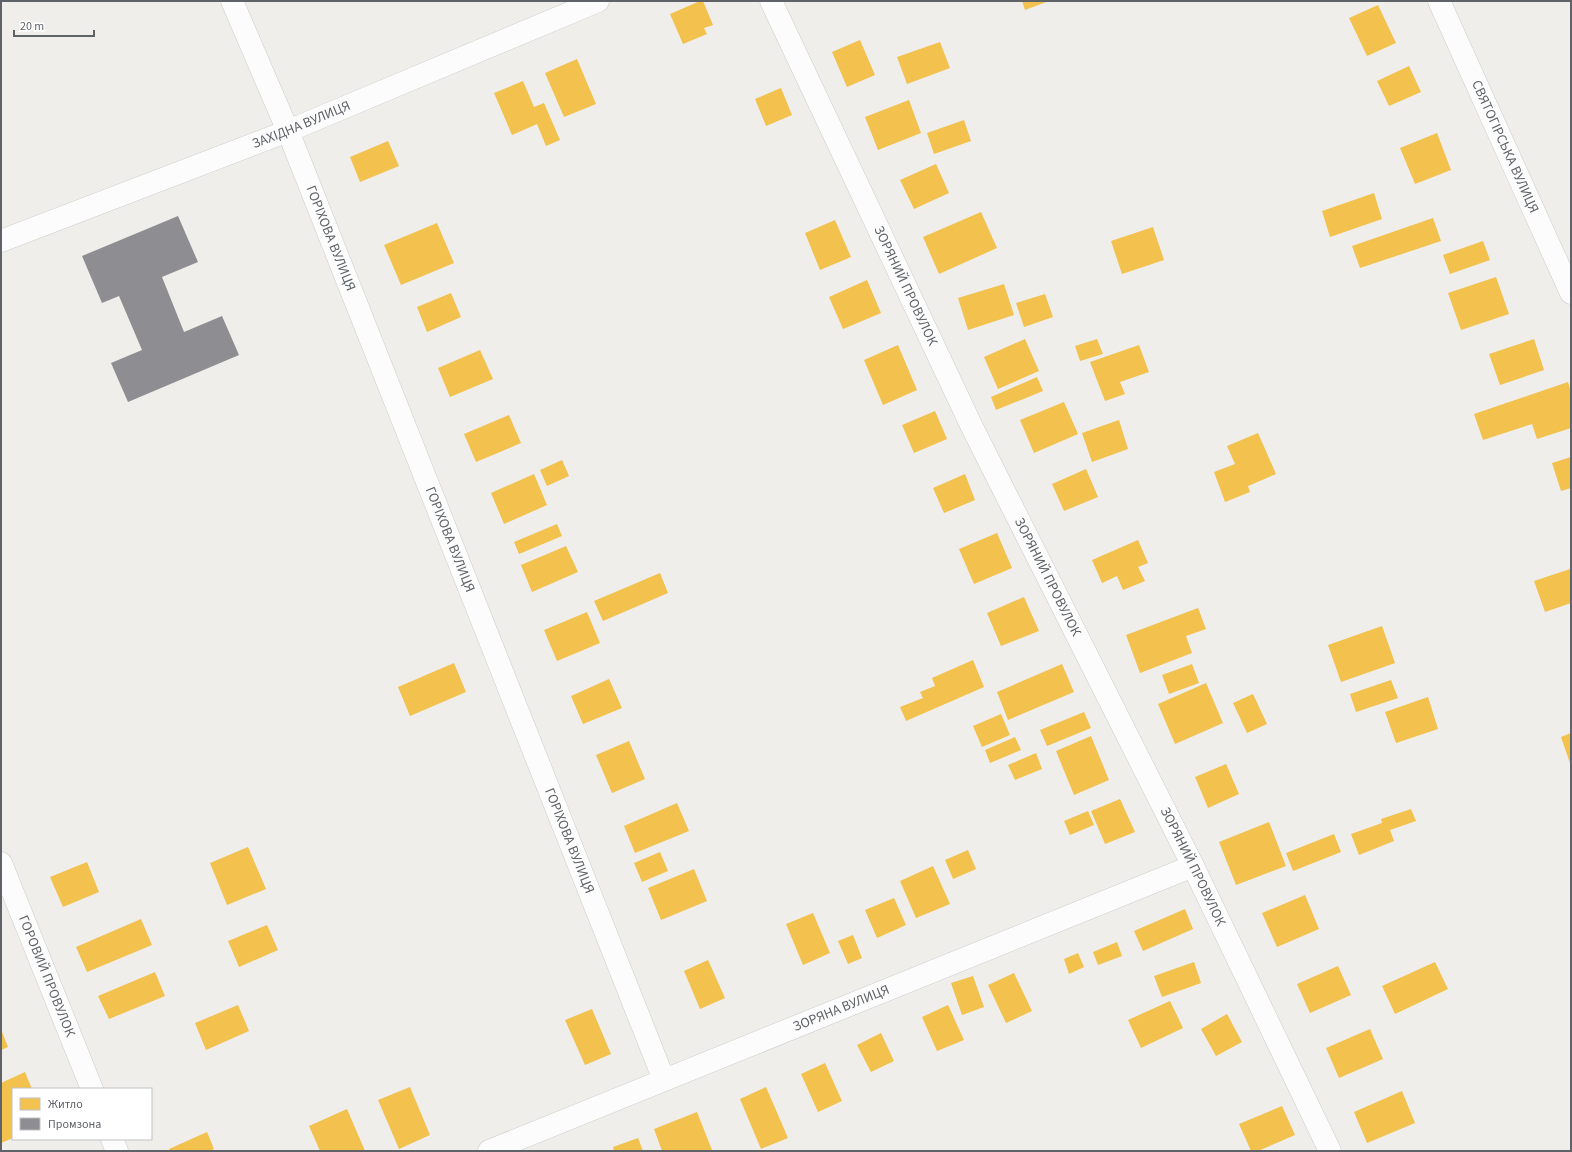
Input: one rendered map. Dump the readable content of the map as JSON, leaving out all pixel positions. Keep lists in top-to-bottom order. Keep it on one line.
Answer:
{"streets":{"street":["ЗАХІДНА ВУЛИЦЯ","СВЯТОГІРСЬКА ВУЛИЦЯ","ГОРІХОВА ВУЛИЦЯ","ЗОРЯНИЙ ПРОВУЛОК","ГОРОВИЙ ПРОВУЛОК","ЗОРЯНА ВУЛИЦЯ"]},"crossings":[["ЗАХІДНА ВУЛИЦЯ","ГОРІХОВА ВУЛИЦЯ"],["ГОРІХОВА ВУЛИЦЯ","ЗОРЯНА ВУЛИЦЯ"],["ЗОРЯНИЙ ПРОВУЛОК","ЗОРЯНА ВУЛИЦЯ"]],"legend":["Житло","Промзона"],"scale_bar":"20 m"}
